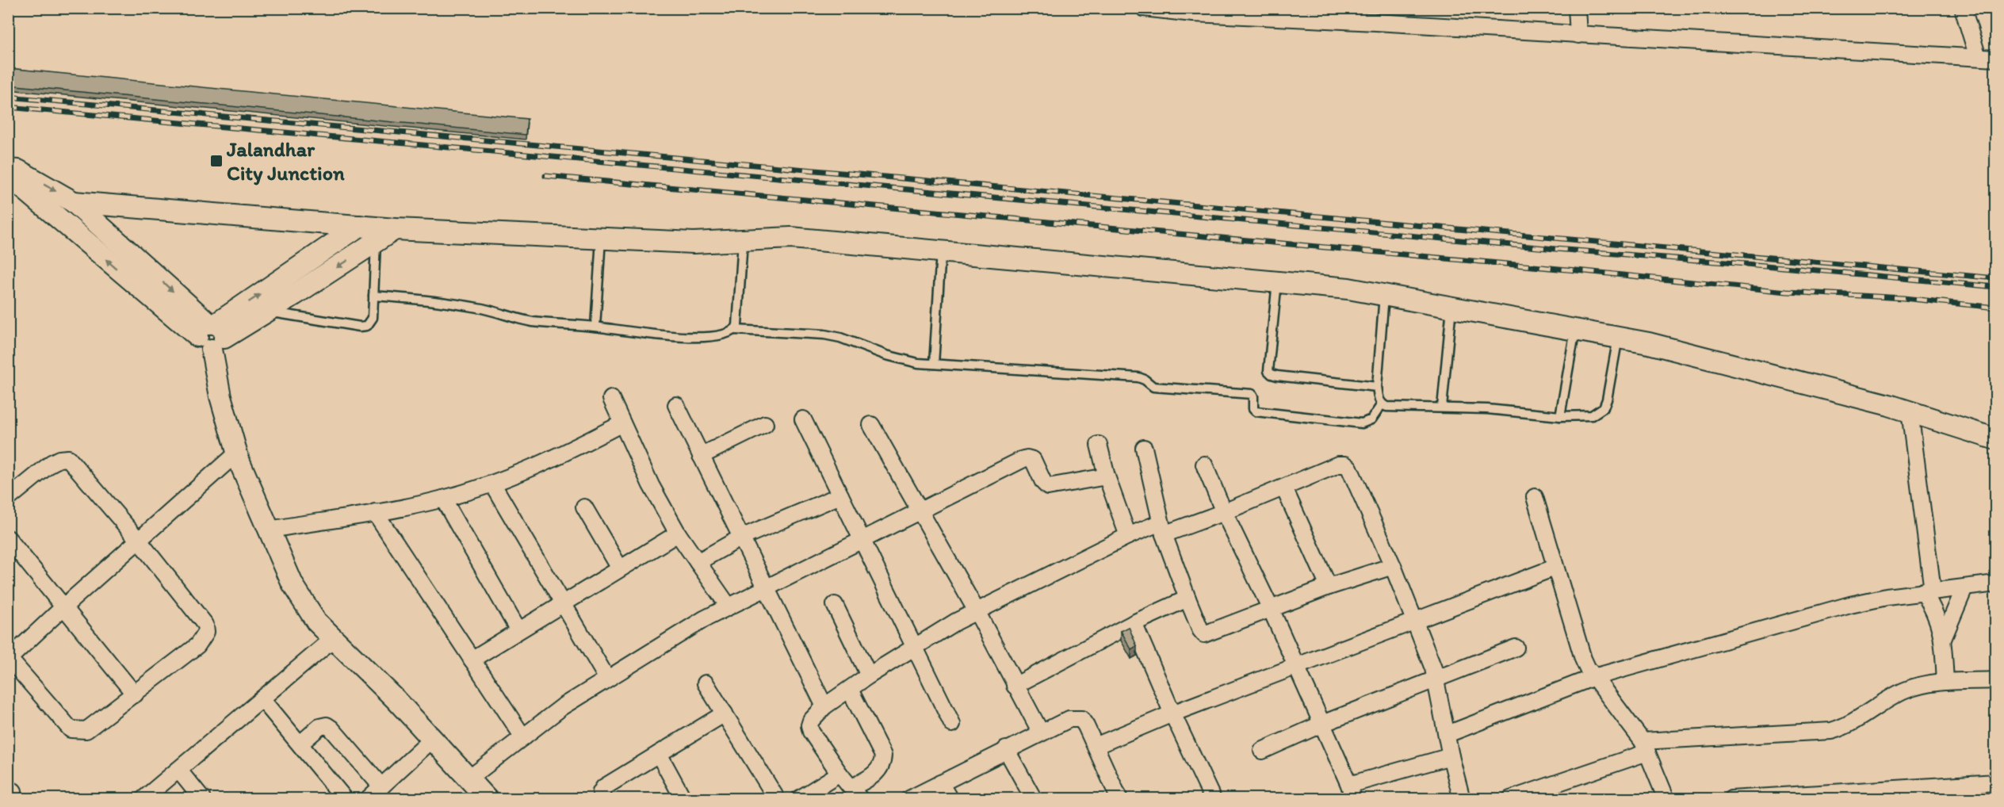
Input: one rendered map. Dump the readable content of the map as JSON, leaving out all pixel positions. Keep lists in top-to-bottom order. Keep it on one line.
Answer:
{"places":{"transit":["Jalandhar City Junction"]}}
